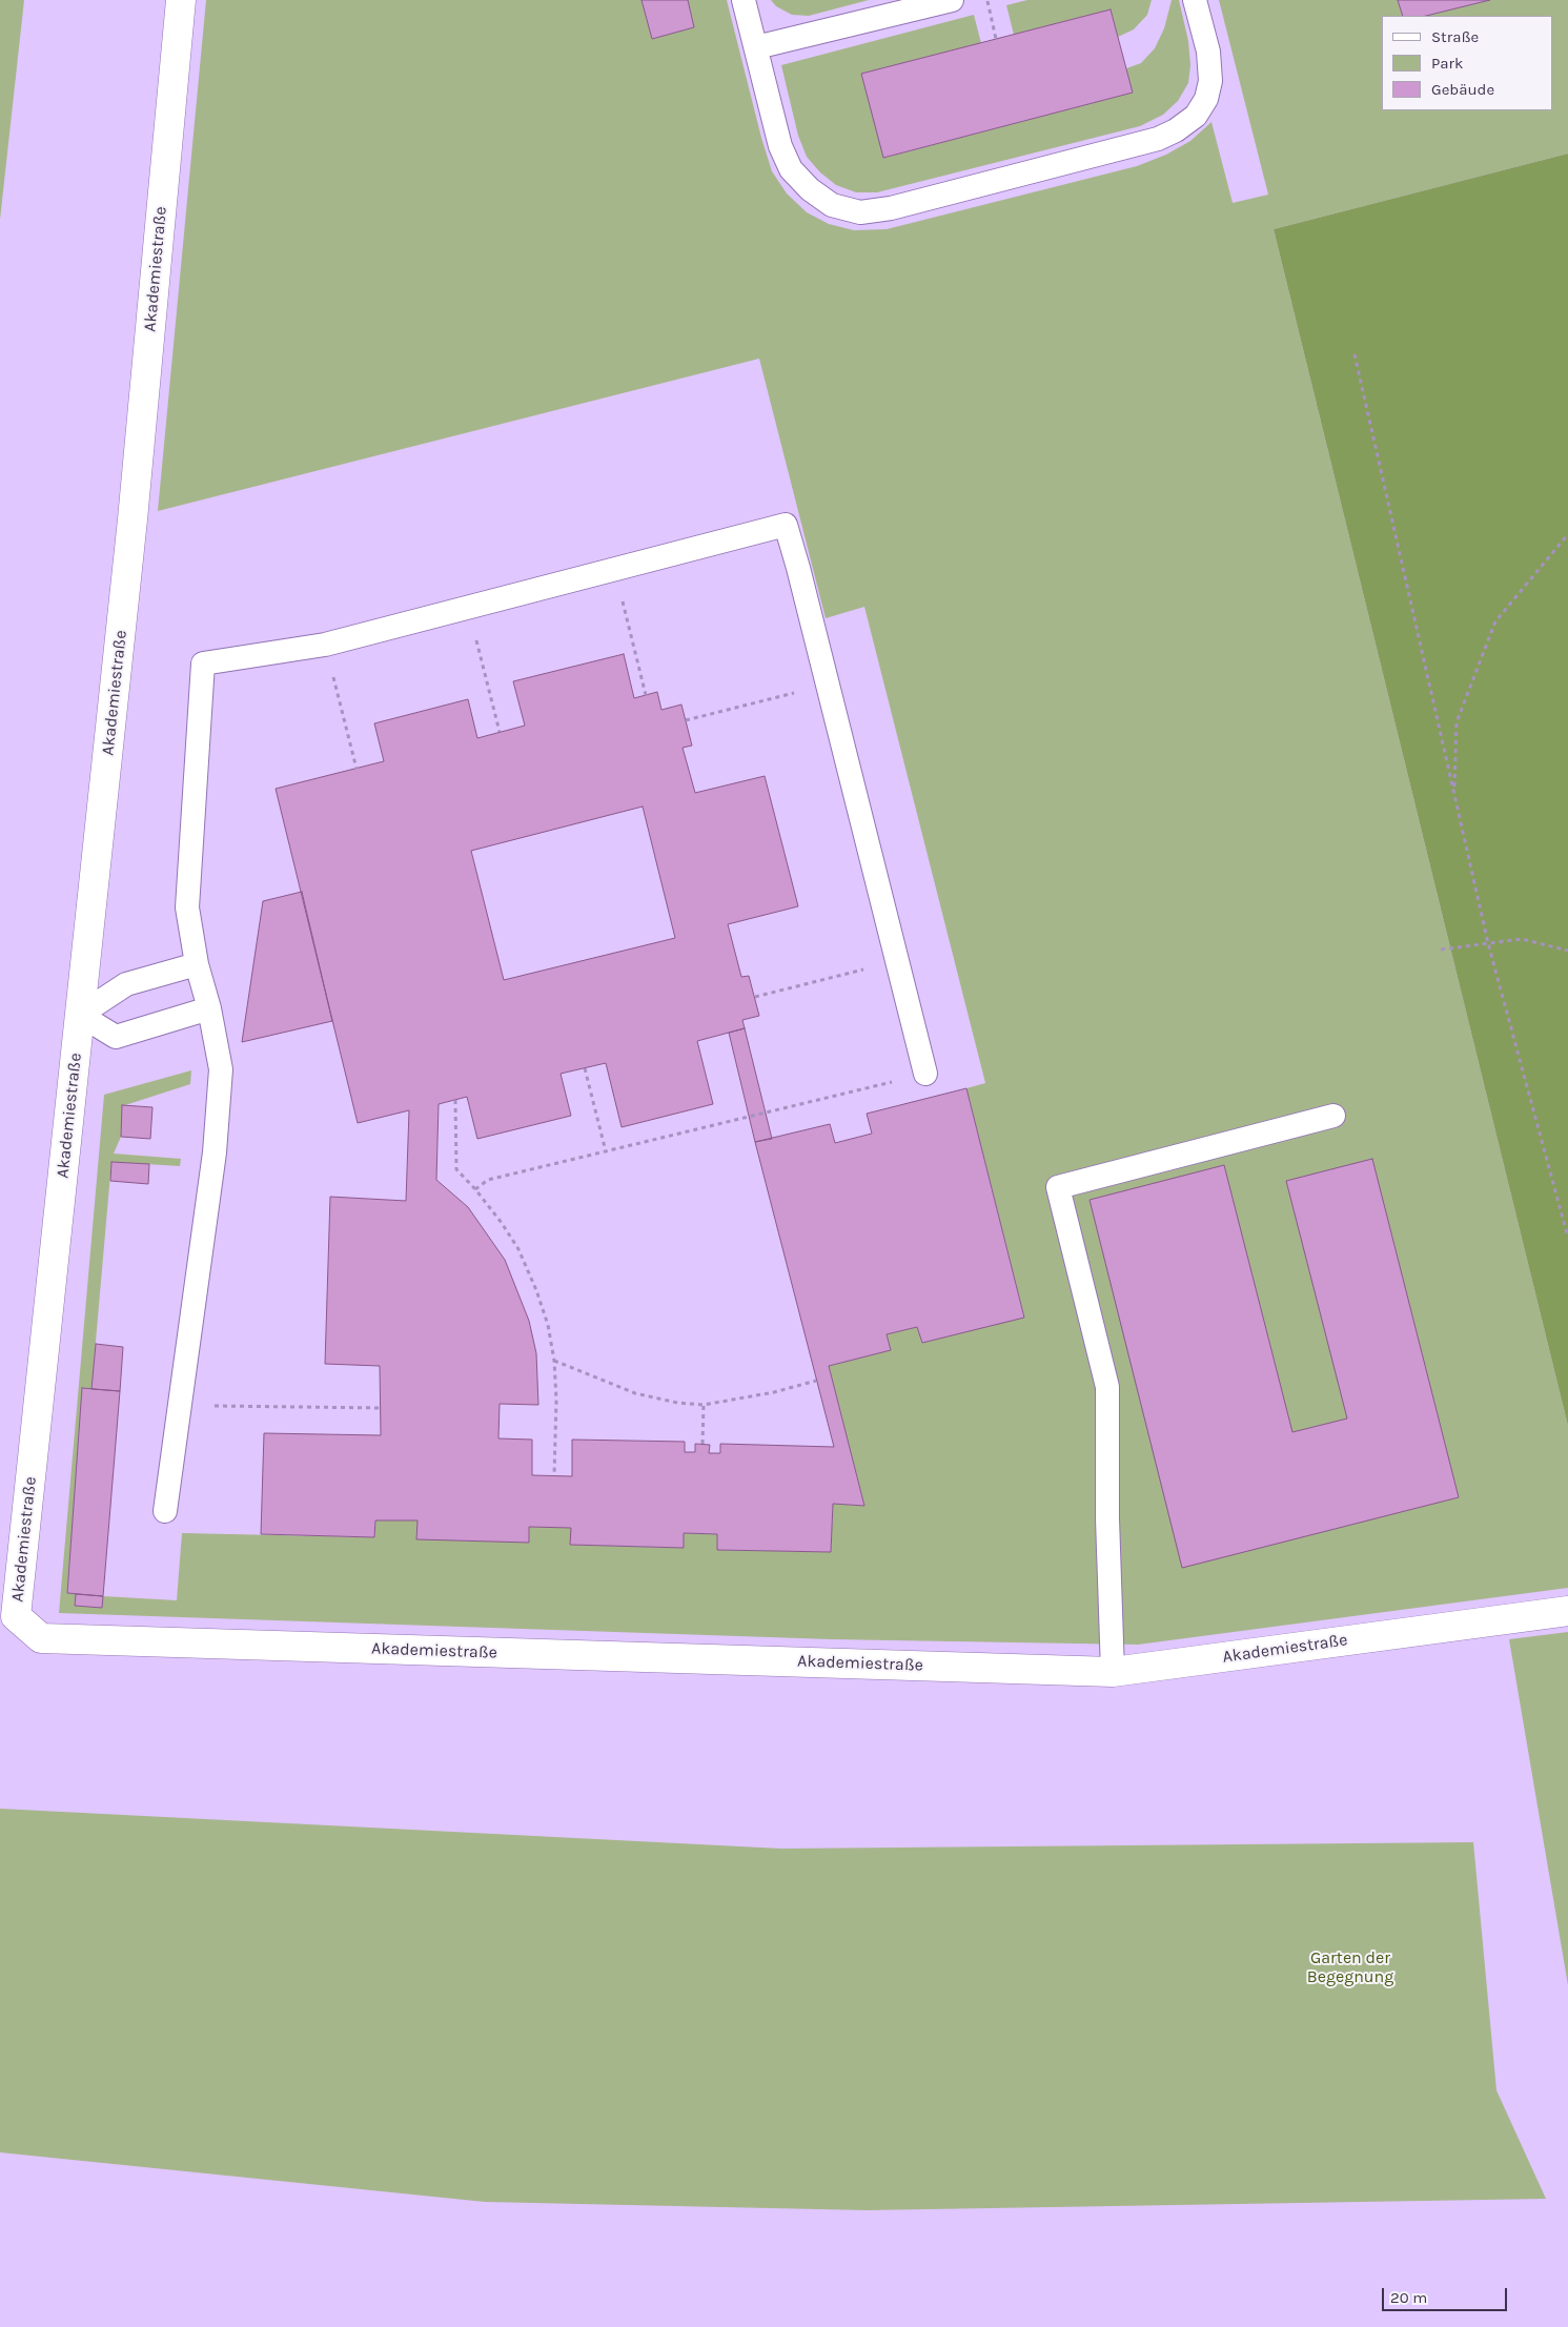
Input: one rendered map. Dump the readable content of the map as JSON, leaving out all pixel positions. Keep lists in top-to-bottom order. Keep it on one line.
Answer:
{"streets":{"street":["Akademiestraße"]},"parks":["Garten der Begegnung"],"legend":["Straße","Park","Gebäude"],"scale_bar":"20 m"}
